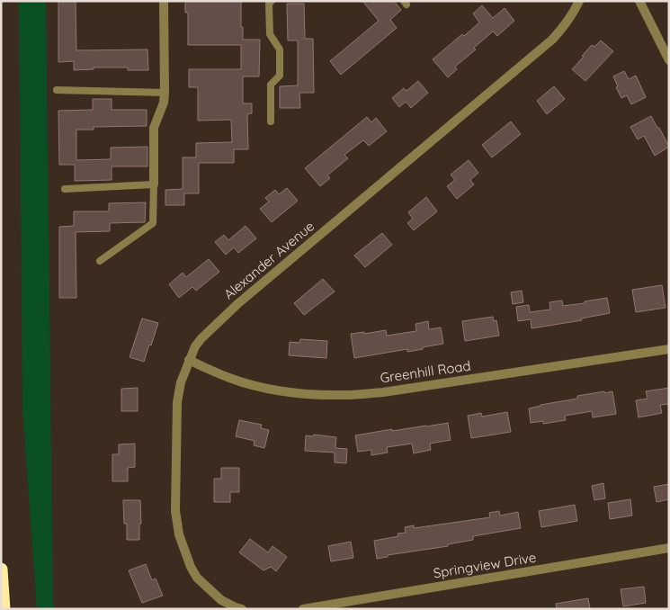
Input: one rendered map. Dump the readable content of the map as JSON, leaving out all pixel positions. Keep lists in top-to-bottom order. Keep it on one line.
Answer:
{"streets":{"street":["Alexander Avenue","Greenhill Road","Springview Drive"]},"crossings":[["Alexander Avenue","Greenhill Road"]]}
